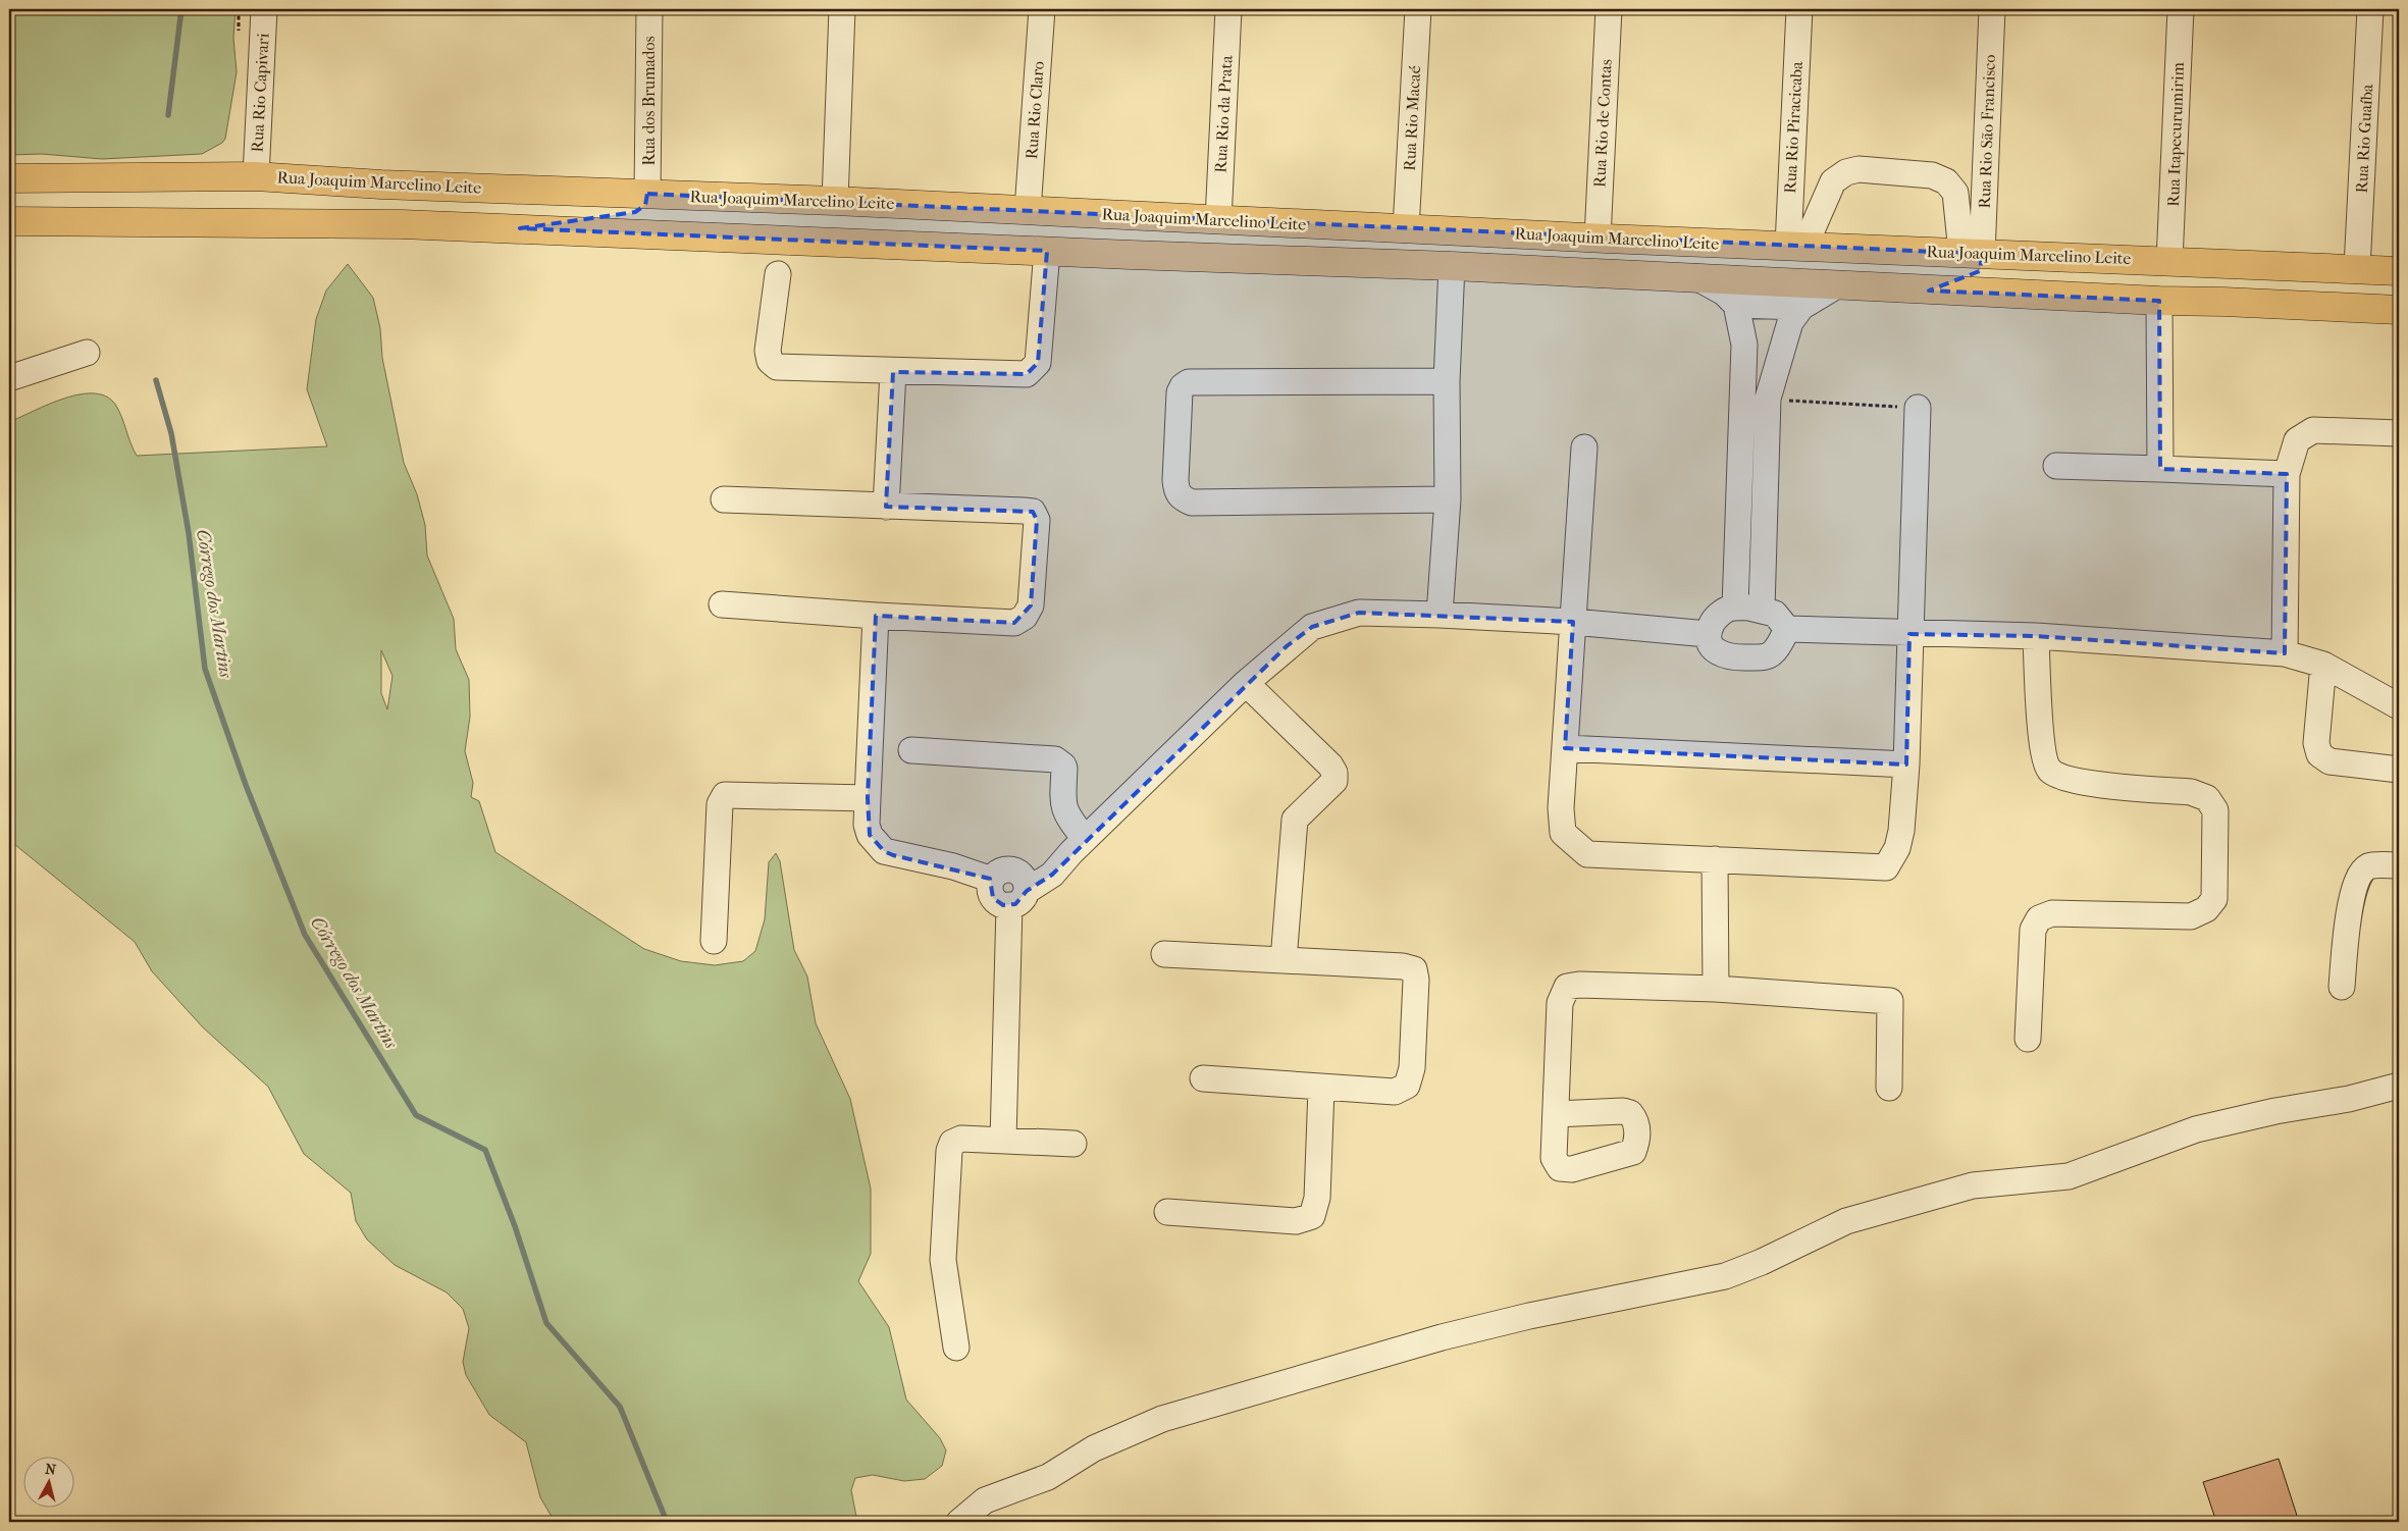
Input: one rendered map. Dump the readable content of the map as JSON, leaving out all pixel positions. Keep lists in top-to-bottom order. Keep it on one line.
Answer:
{"streets":{"main road":["Rua Joaquim Marcelino Leite"],"street":["Rua Rio Capivari","Rua dos Brumados","Rua Rio Claro","Rua Rio da Prata","Rua Rio Macaé","Rua Rio de Contas","Rua Rio Piracicaba","Rua Rio São Francisco","Rua Itapecurumirim","Rua Rio Guaíba"]},"crossings":[["Rua Rio Capivari","Rua Joaquim Marcelino Leite"],["Rua dos Brumados","Rua Joaquim Marcelino Leite"],["Rua Rio Claro","Rua Joaquim Marcelino Leite"],["Rua Rio da Prata","Rua Joaquim Marcelino Leite"],["Rua Rio Macaé","Rua Joaquim Marcelino Leite"],["Rua Rio de Contas","Rua Joaquim Marcelino Leite"],["Rua Rio Piracicaba","Rua Joaquim Marcelino Leite"],["Rua Rio São Francisco","Rua Joaquim Marcelino Leite"],["Rua Itapecurumirim","Rua Joaquim Marcelino Leite"],["Rua Rio Guaíba","Rua Joaquim Marcelino Leite"]],"water":["Córrego dos Martins"],"north":"top"}
